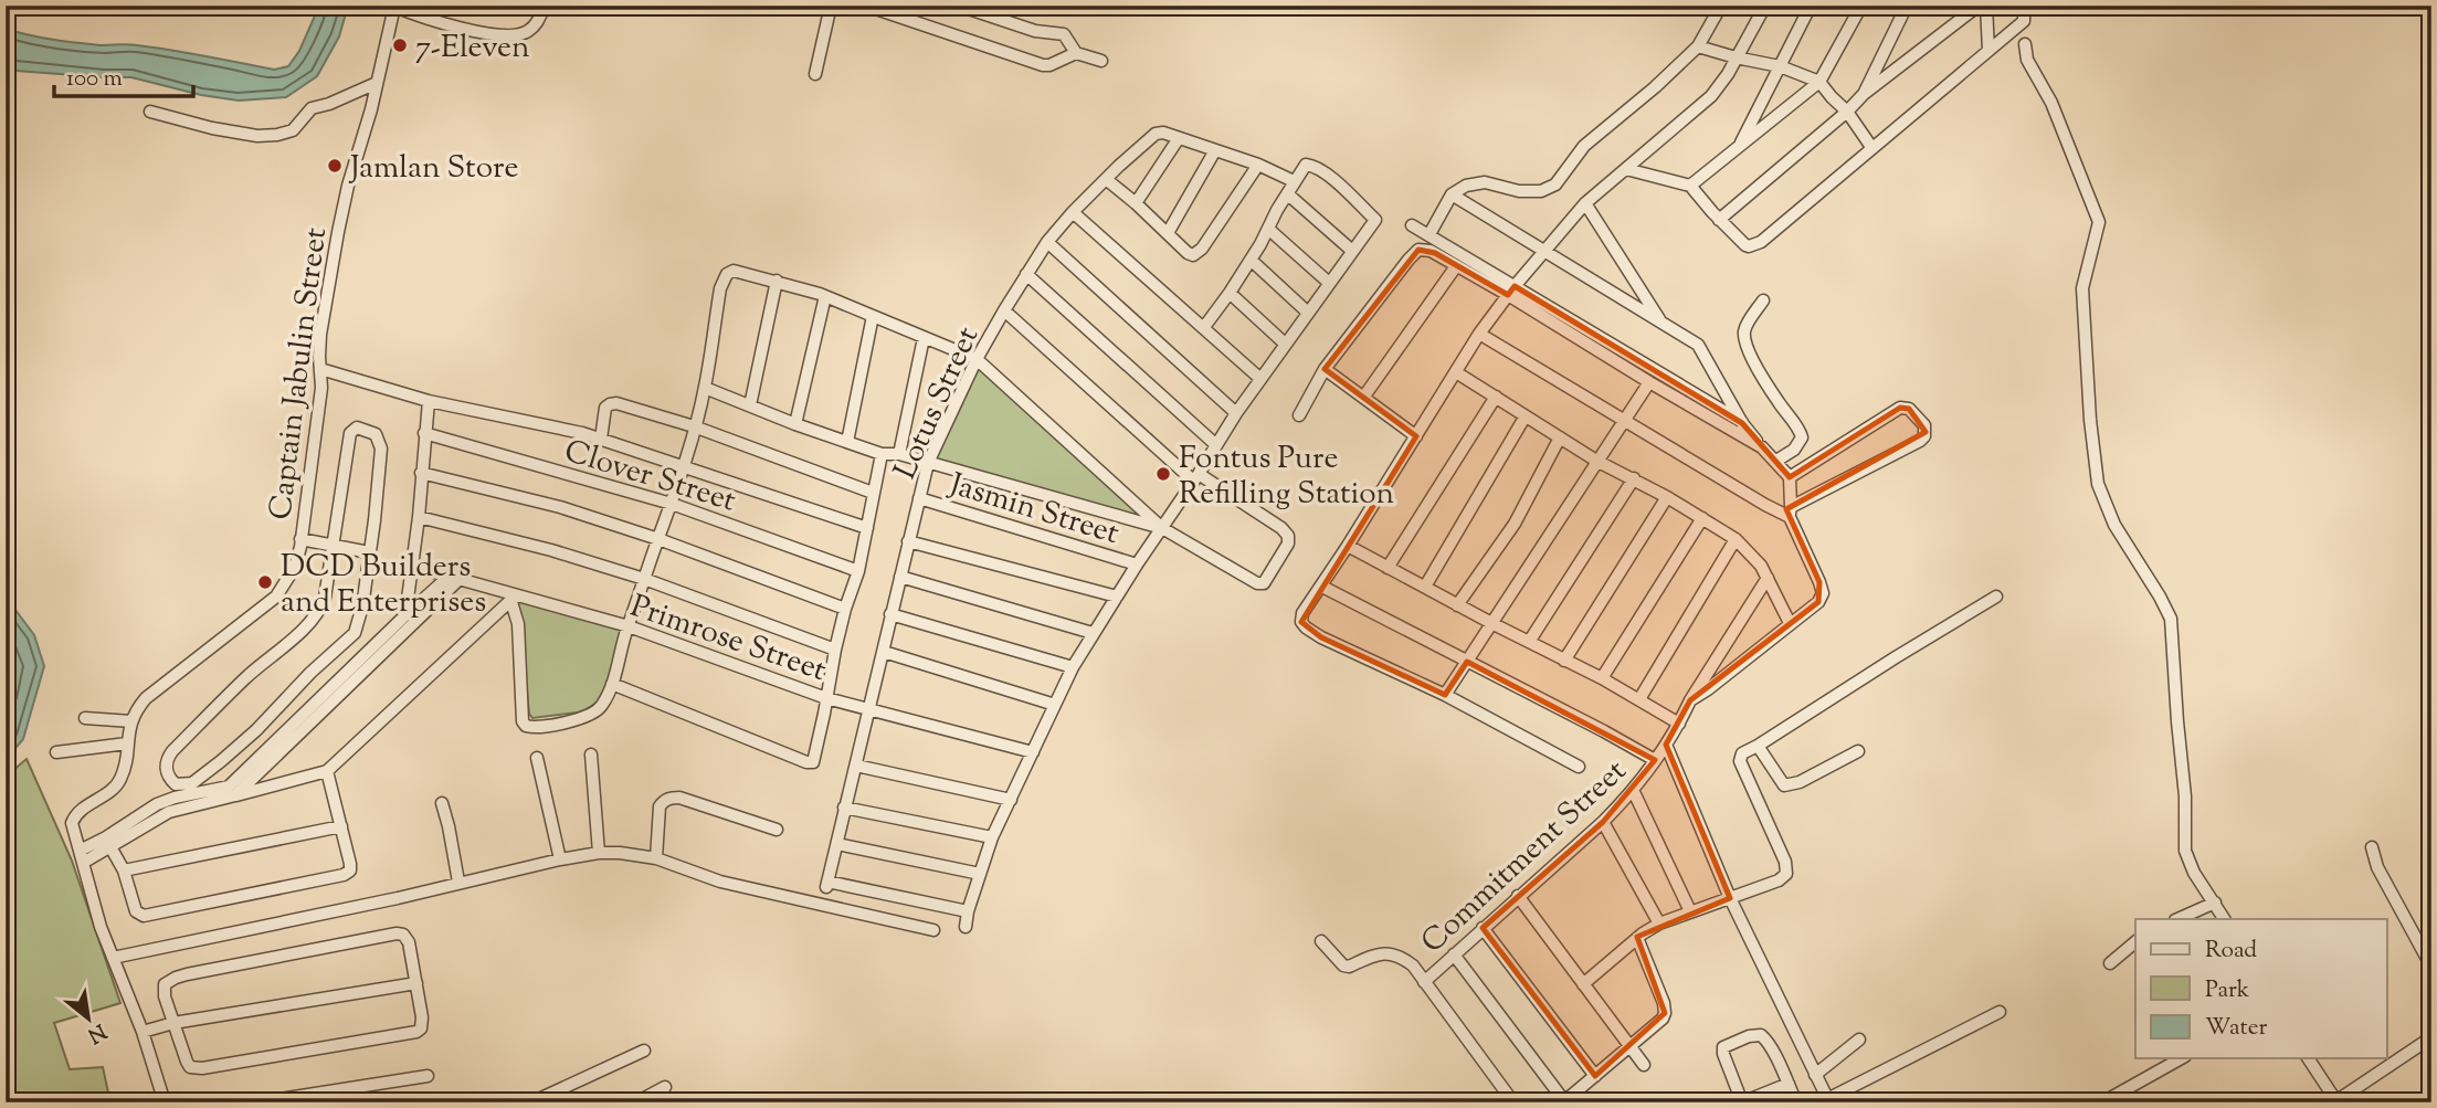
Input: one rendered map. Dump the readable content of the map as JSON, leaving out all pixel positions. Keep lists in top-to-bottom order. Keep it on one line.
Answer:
{"streets":{"street":["Captain Jabulin Street","Lotus Street","Clover Street","Jasmin Street","Primrose Street","Commitment Street"]},"crossings":[["Lotus Street","Jasmin Street"],["Lotus Street","Primrose Street"]],"places":["7-Eleven","Jamlan Store","Fontus Pure Refilling Station","DCD Builders and Enterprises"],"legend":["Road","Park","Water"],"scale_bar":"100 m","north":"bottom right"}
